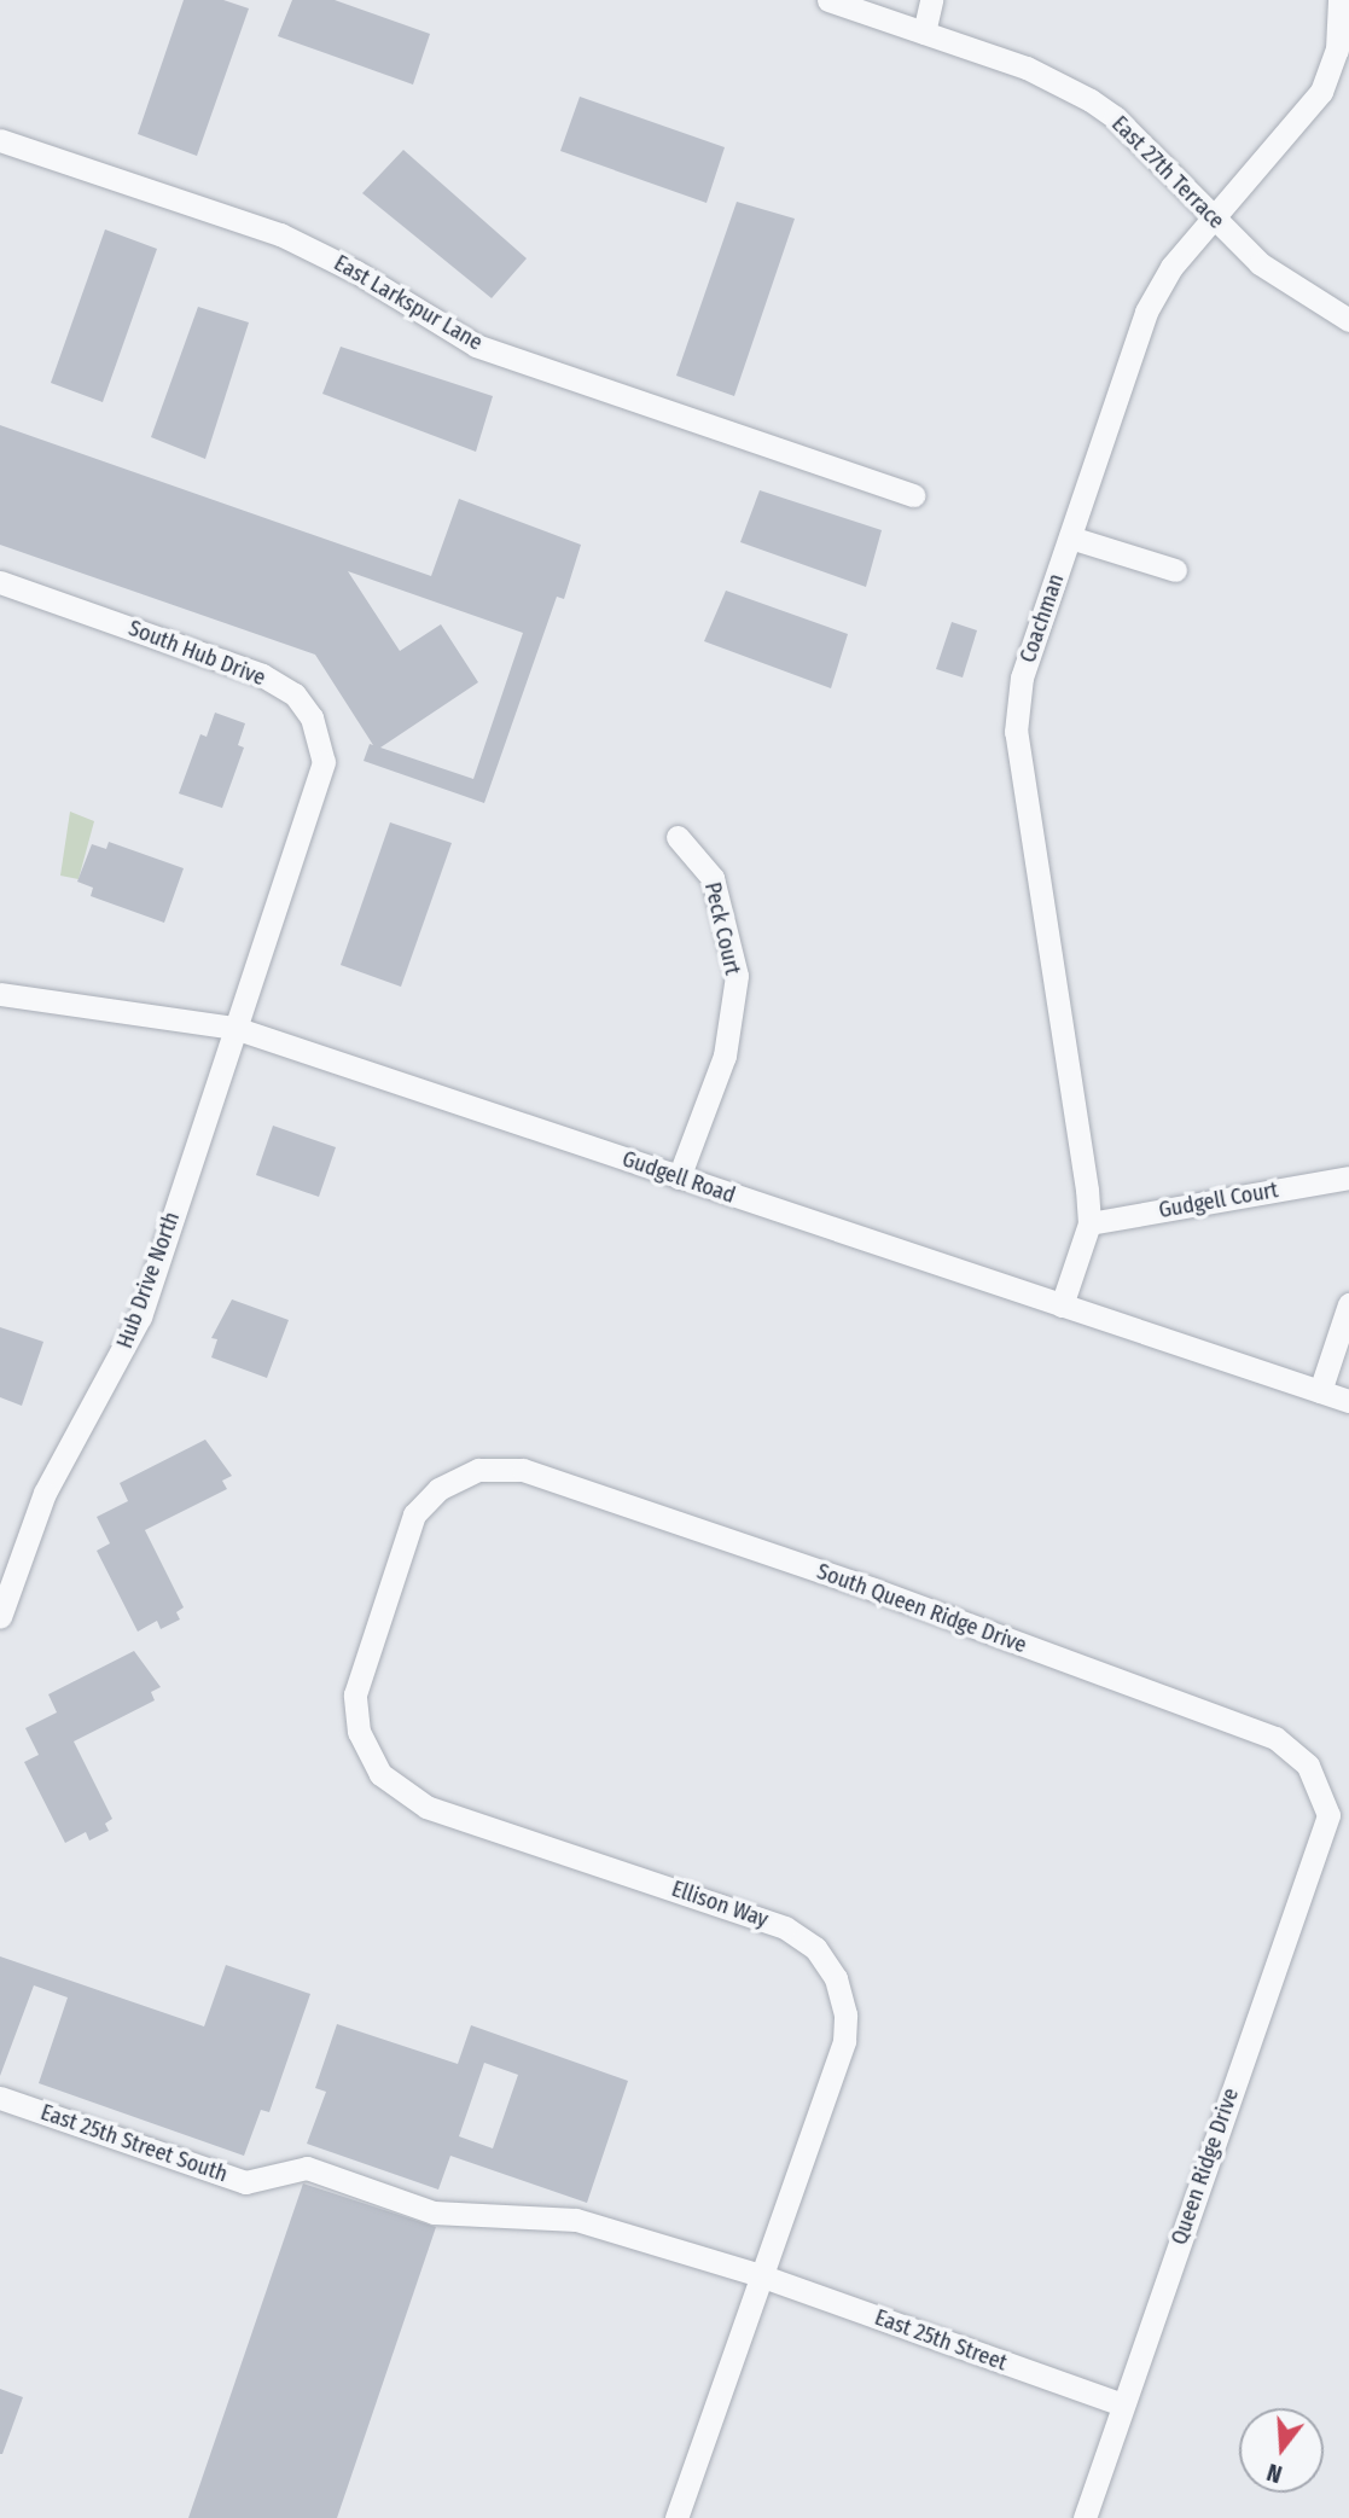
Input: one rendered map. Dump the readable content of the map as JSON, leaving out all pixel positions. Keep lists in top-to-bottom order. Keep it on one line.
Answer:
{"streets":{"street":["East 27th Terrace","East Larkspur Lane","Coachman","South Hub Drive","Peck Court","Gudgell Road","Gudgell Court","Hub Drive North","South Queen Ridge Drive","Ellison Way","East 25th Street South","Queen Ridge Drive","East 25th Street"]},"crossings":[["East 27th Terrace","Coachman"],["Coachman","Gudgell Road"],["Coachman","Gudgell Court"],["South Hub Drive","Gudgell Road"],["South Hub Drive","Hub Drive North"],["Peck Court","Gudgell Road"],["Gudgell Road","Hub Drive North"],["South Queen Ridge Drive","Ellison Way"],["South Queen Ridge Drive","Queen Ridge Drive"],["Ellison Way","East 25th Street South"],["Ellison Way","East 25th Street"],["East 25th Street South","East 25th Street"],["Queen Ridge Drive","East 25th Street"]],"north":"bottom"}
